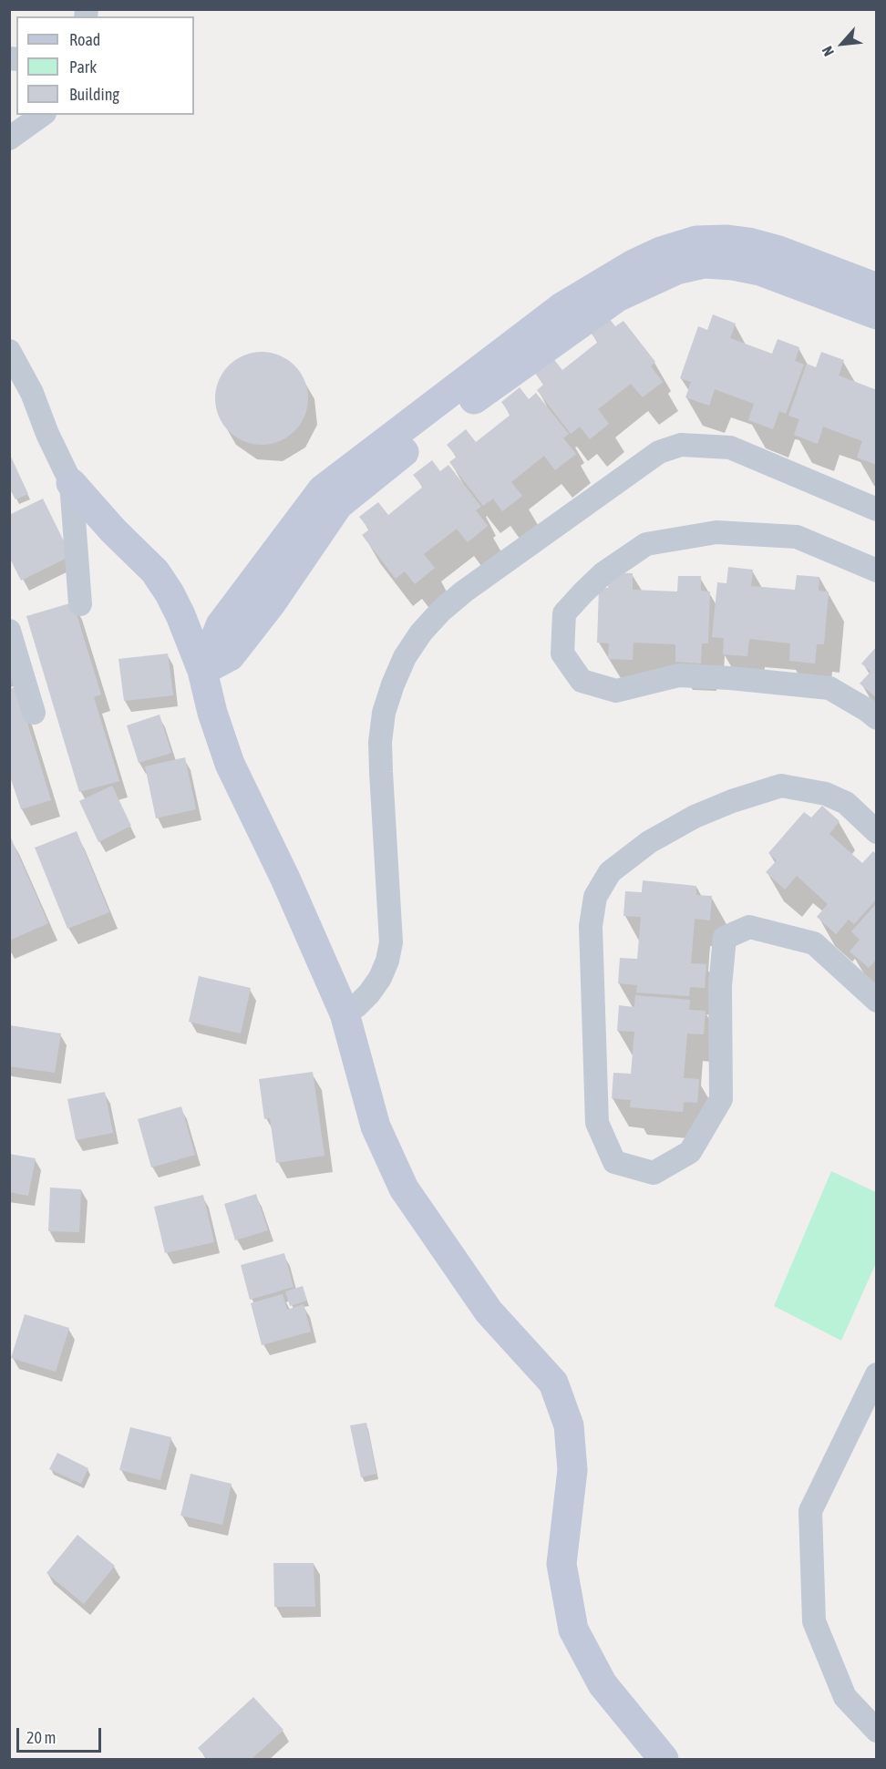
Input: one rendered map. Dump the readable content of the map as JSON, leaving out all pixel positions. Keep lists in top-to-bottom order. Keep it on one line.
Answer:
{"legend":["Road","Park","Building"],"scale_bar":"20 m","north":"bottom left"}
